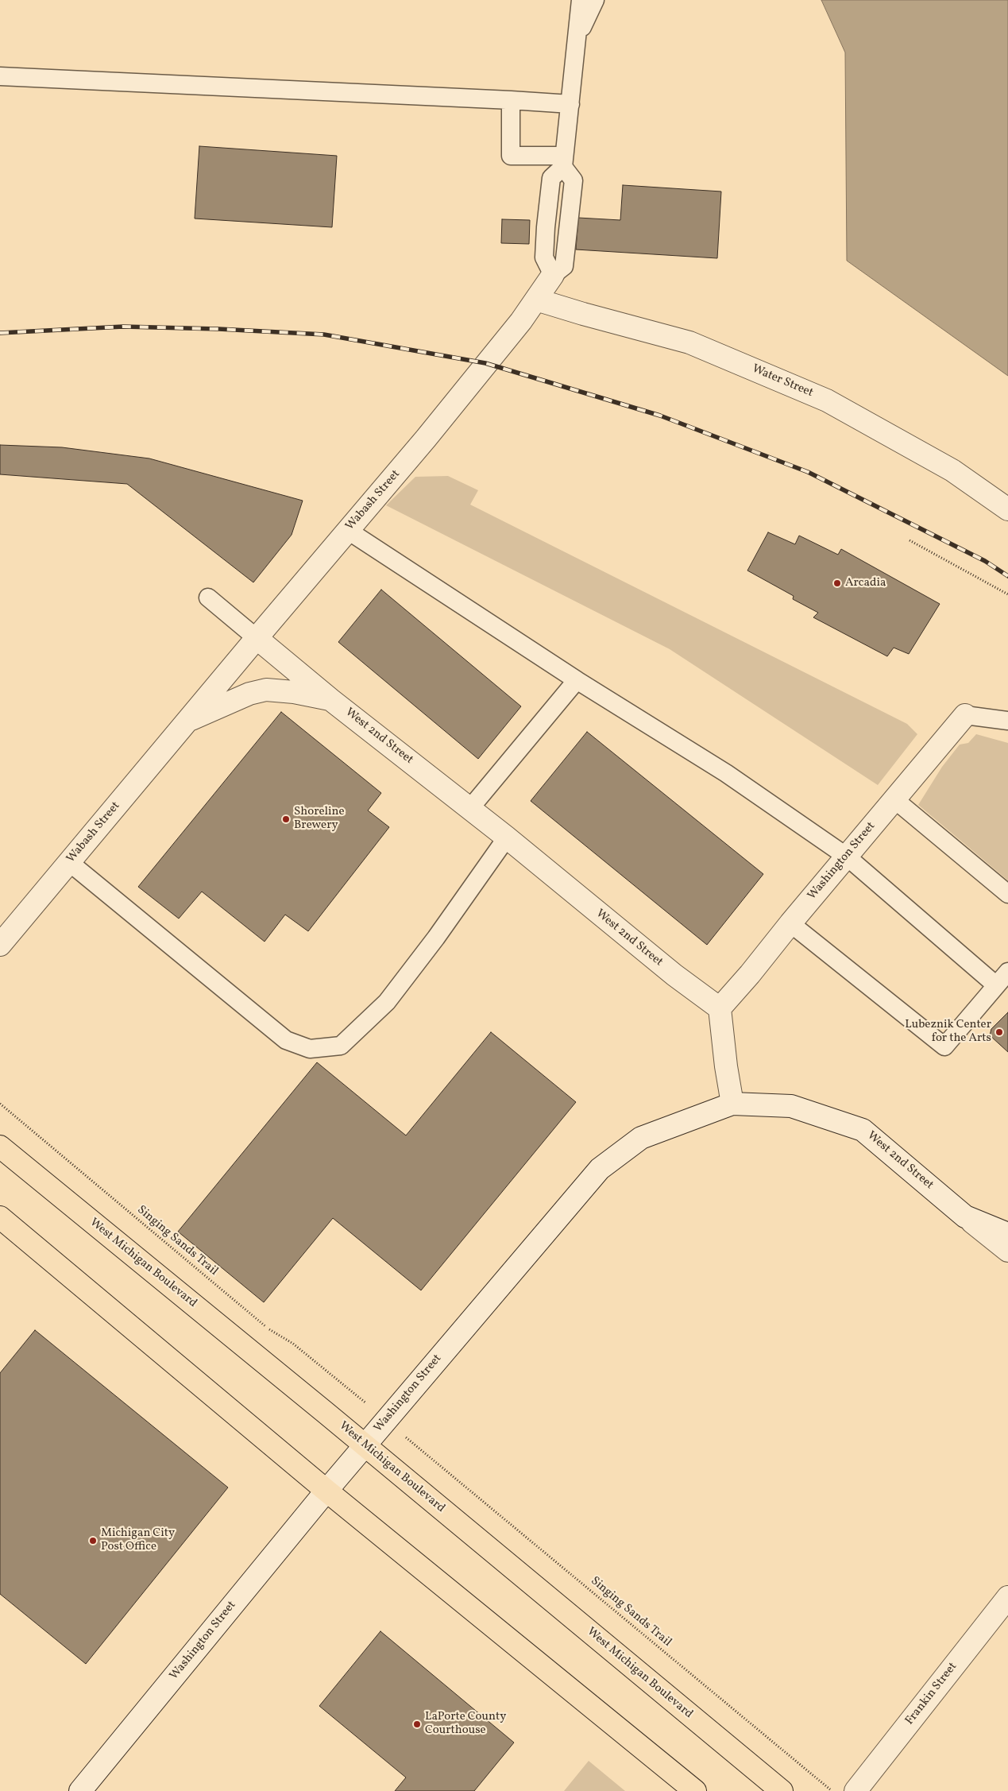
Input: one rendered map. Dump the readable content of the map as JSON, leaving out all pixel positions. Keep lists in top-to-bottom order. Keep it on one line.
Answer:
{"streets":{"main road":["West Michigan Boulevard"],"street":["Water Street","Wabash Street","West 2nd Street","Washington Street","Frankin Street"],"path":["Singing Sands Trail"]},"crossings":[["Water Street","Wabash Street"],["Wabash Street","West 2nd Street"],["West 2nd Street","Washington Street"],["Washington Street","West Michigan Boulevard"]],"places":["Arcadia","Shoreline Brewery","Lubeznik Center for the Arts","Michigan City Post Office","LaPorte County Courthouse"]}
